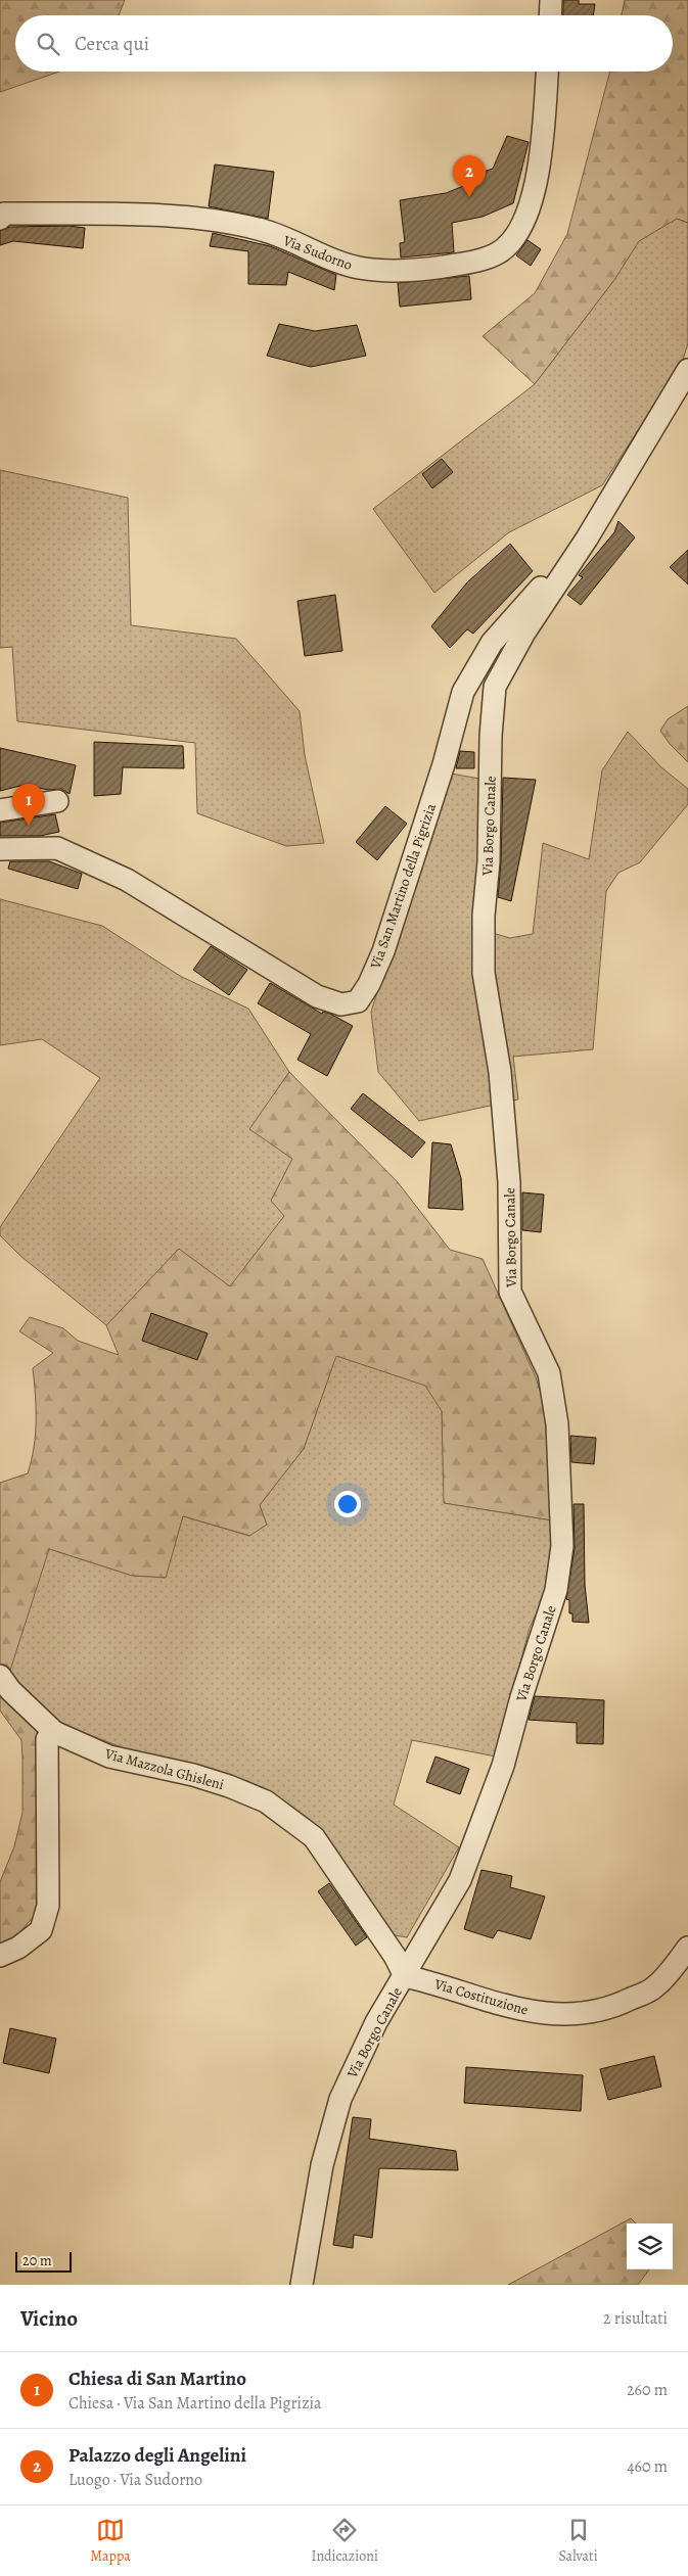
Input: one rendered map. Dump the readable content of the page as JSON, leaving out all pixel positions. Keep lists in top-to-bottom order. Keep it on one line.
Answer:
{"streets":{"street":["Via Sudorno","Via Borgo Canale","Via San Martino della Pigrizia","Via Mazzola Ghisleni","Via Costituzione"]},"crossings":[["Via Borgo Canale","Via San Martino della Pigrizia"],["Via Borgo Canale","Via Mazzola Ghisleni"],["Via Borgo Canale","Via Costituzione"],["Via Mazzola Ghisleni","Via Costituzione"]],"scale_bar":"20 m","page":{"search":"Cerca qui","pins":["2","1"],"scale":"20 m","heading":["Vicino","2 risultati"],"list":[{"mark":"1","name":"Chiesa di San Martino","note":"Chiesa · Via San Martino della Pigrizia","value":"260 m"},{"mark":"2","name":"Palazzo degli Angelini","note":"Luogo · Via Sudorno","value":"460 m"}],"nav":["Mappa","Indicazioni","Salvati"]}}
